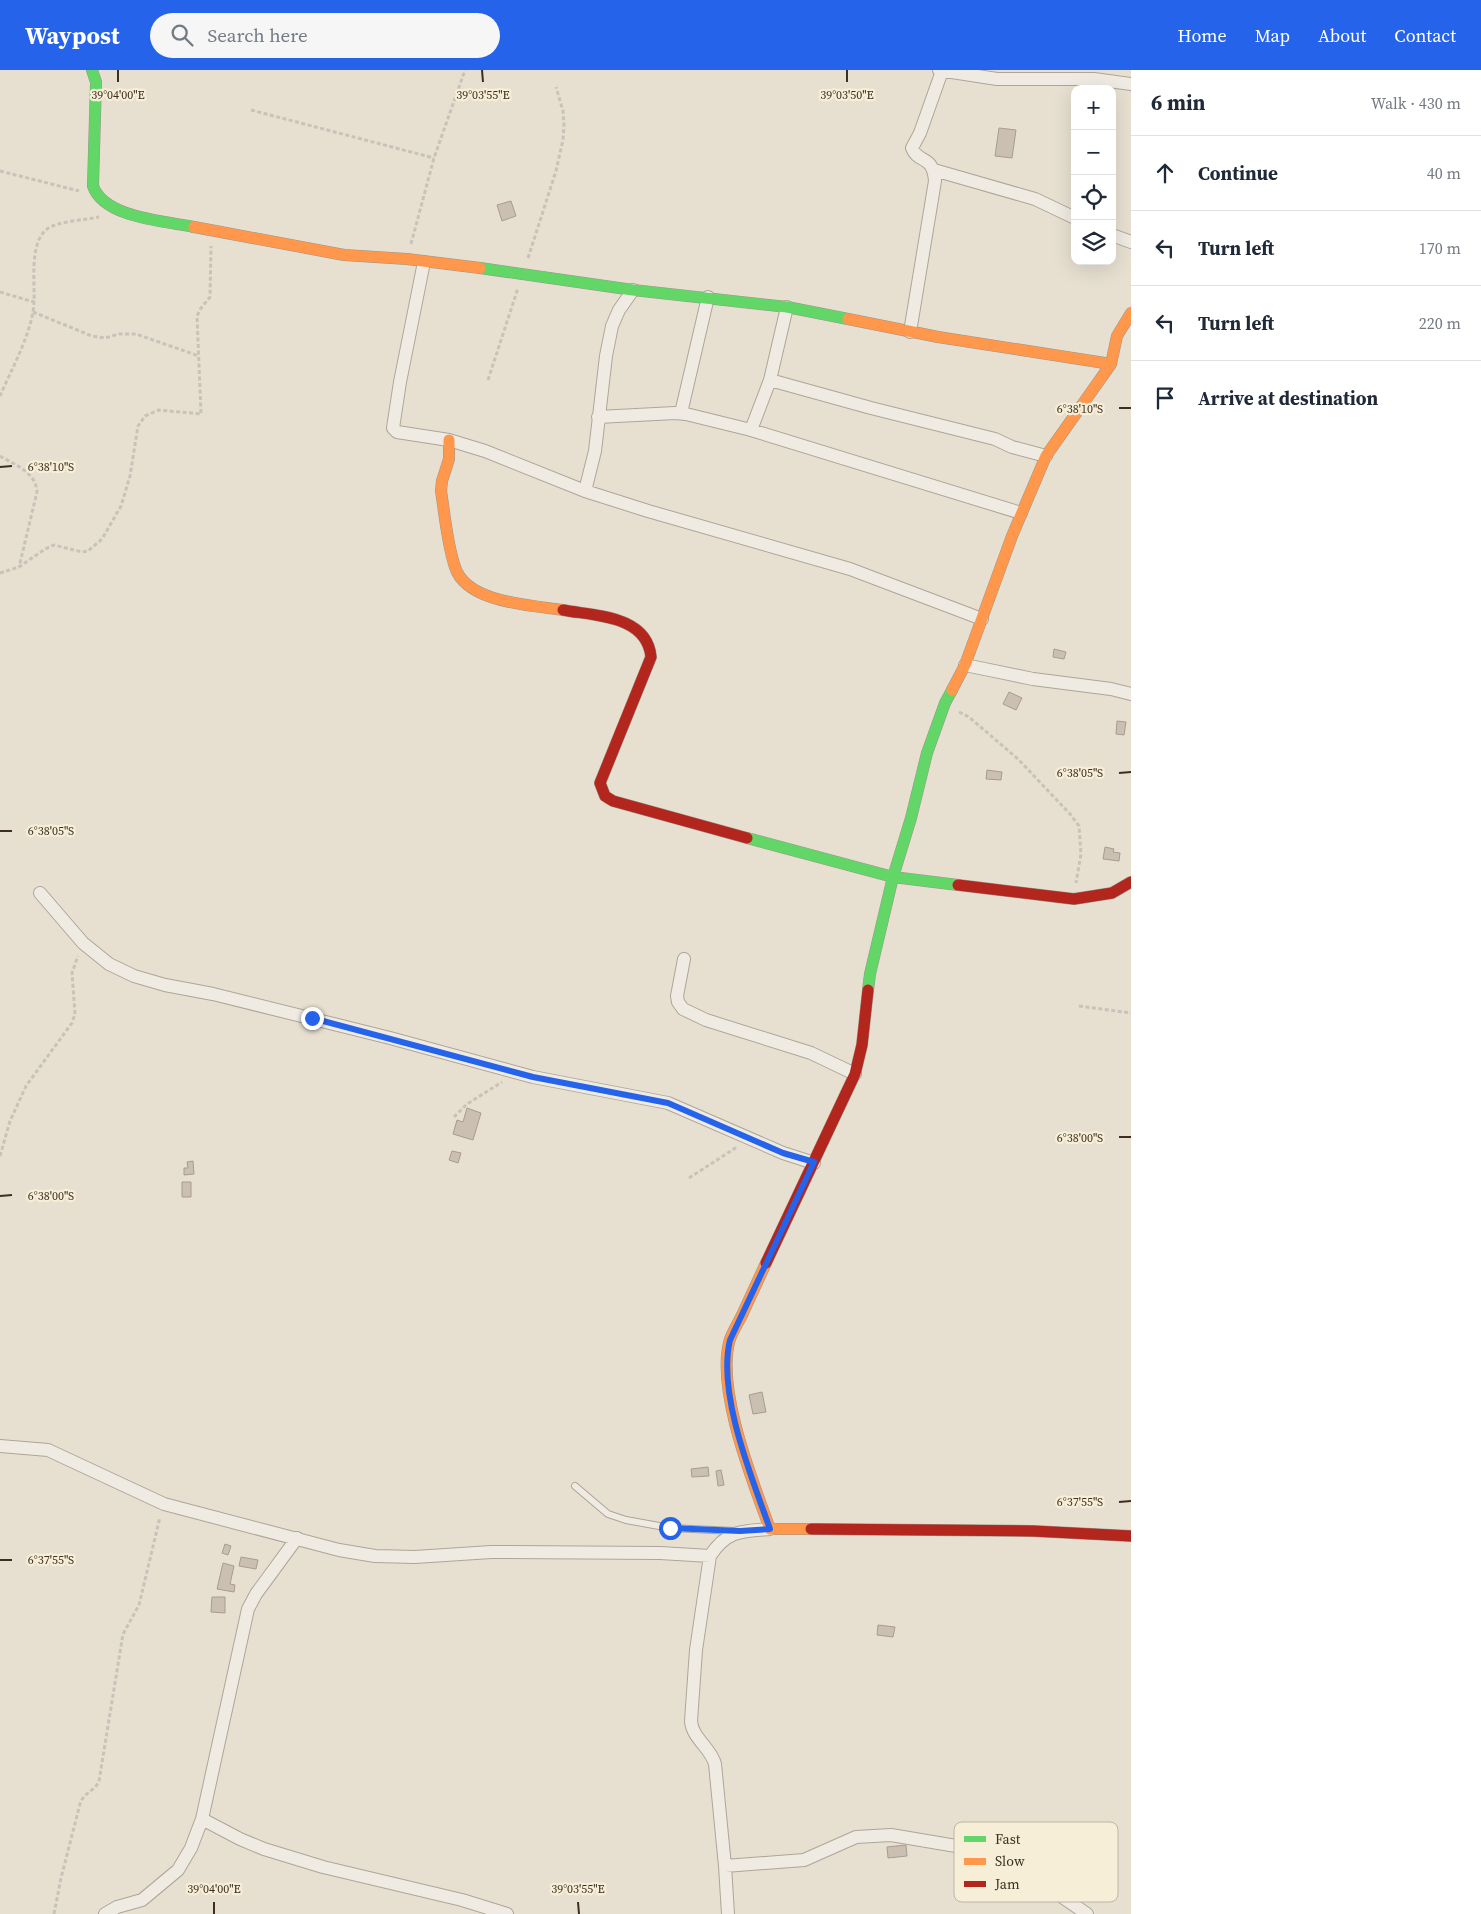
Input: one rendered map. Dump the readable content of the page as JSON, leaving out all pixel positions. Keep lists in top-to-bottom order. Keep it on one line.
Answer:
{"legend":["Fast","Slow","Jam"],"page":{"header":"Waypost","search":"Search here","nav":["Home","Map","About","Contact"],"heading":["6 min","Walk · 430 m"],"map_buttons":["+","−"],"list":[["Continue","40 m"],["Turn left","170 m"],["Turn left","220 m"],"Arrive at destination"]},"coordinates":["39°04'00\"E","39°03'55\"E","39°03'50\"E","6°38'10\"S","6°38'05\"S","6°38'00\"S","6°37'55\"S"]}
